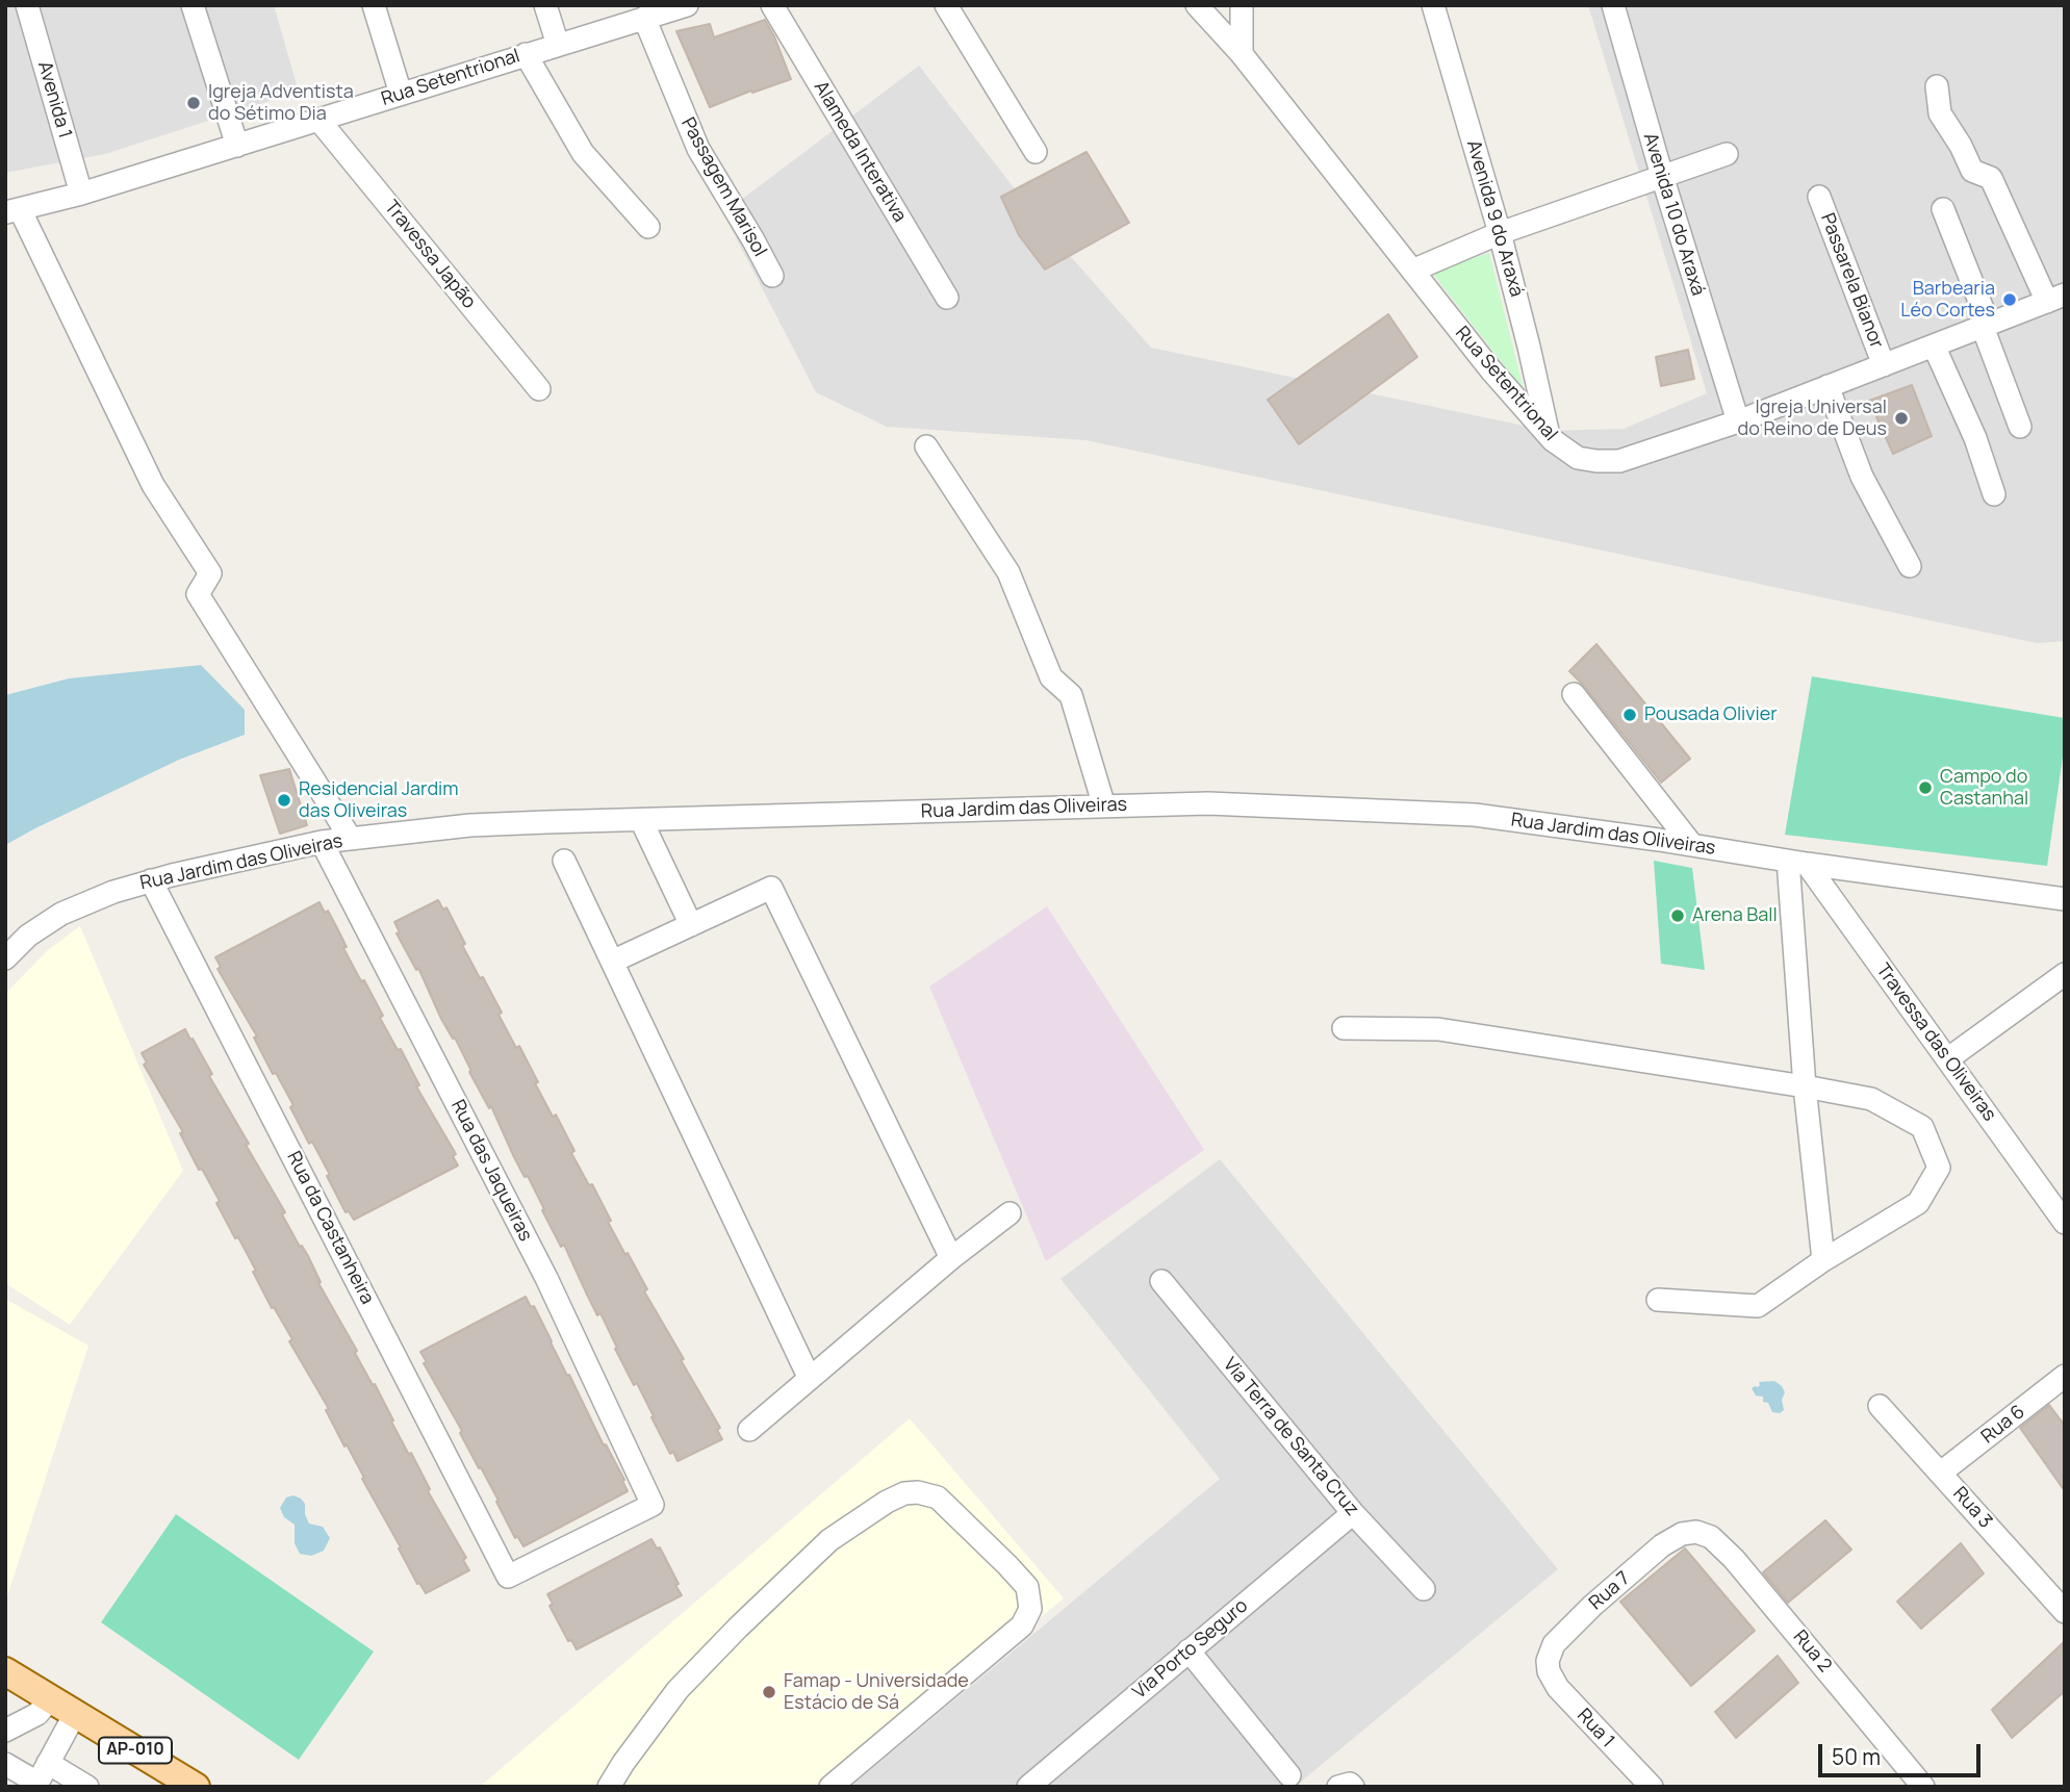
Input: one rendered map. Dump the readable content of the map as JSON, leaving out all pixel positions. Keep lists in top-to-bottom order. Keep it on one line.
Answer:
{"streets":{"main road":["AP-010"],"street":["Rua Setentrional","Avenida 1","Alameda Interativa","Passagem Marisol","Avenida 10 do Araxá","Avenida 9 do Araxá","Travessa Japão","Passarela Bianor","Rua Jardim das Oliveiras","Travessa das Oliveiras","Rua das Jaqueiras","Rua da Castanheira","Rua 6","Via Terra de Santa Cruz","Rua 3","Rua 7","Via Porto Seguro","Rua 2","Rua 1"]},"crossings":[["Rua Setentrional","Avenida 1"],["Rua Setentrional","Passagem Marisol"],["Rua Setentrional","Avenida 10 do Araxá"],["Rua Setentrional","Avenida 9 do Araxá"],["Rua Setentrional","Travessa Japão"],["Rua Setentrional","Passarela Bianor"],["Rua Jardim das Oliveiras","Travessa das Oliveiras"],["Rua Jardim das Oliveiras","Rua das Jaqueiras"],["Rua Jardim das Oliveiras","Rua da Castanheira"],["Rua das Jaqueiras","Rua da Castanheira"],["Rua 6","Rua 3"],["Via Terra de Santa Cruz","Via Porto Seguro"],["Rua 7","Rua 2"],["Rua 7","Rua 1"]],"places":["Igreja Adventista do Sétimo Dia","Barbearia Léo Cortes","Igreja Universal do Reino de Deus","Pousada Olivier","Campo do Castanhal","Residencial Jardim das Oliveiras","Arena Ball","Famap - Universidade Estácio de Sá"],"scale_bar":"50 m"}
